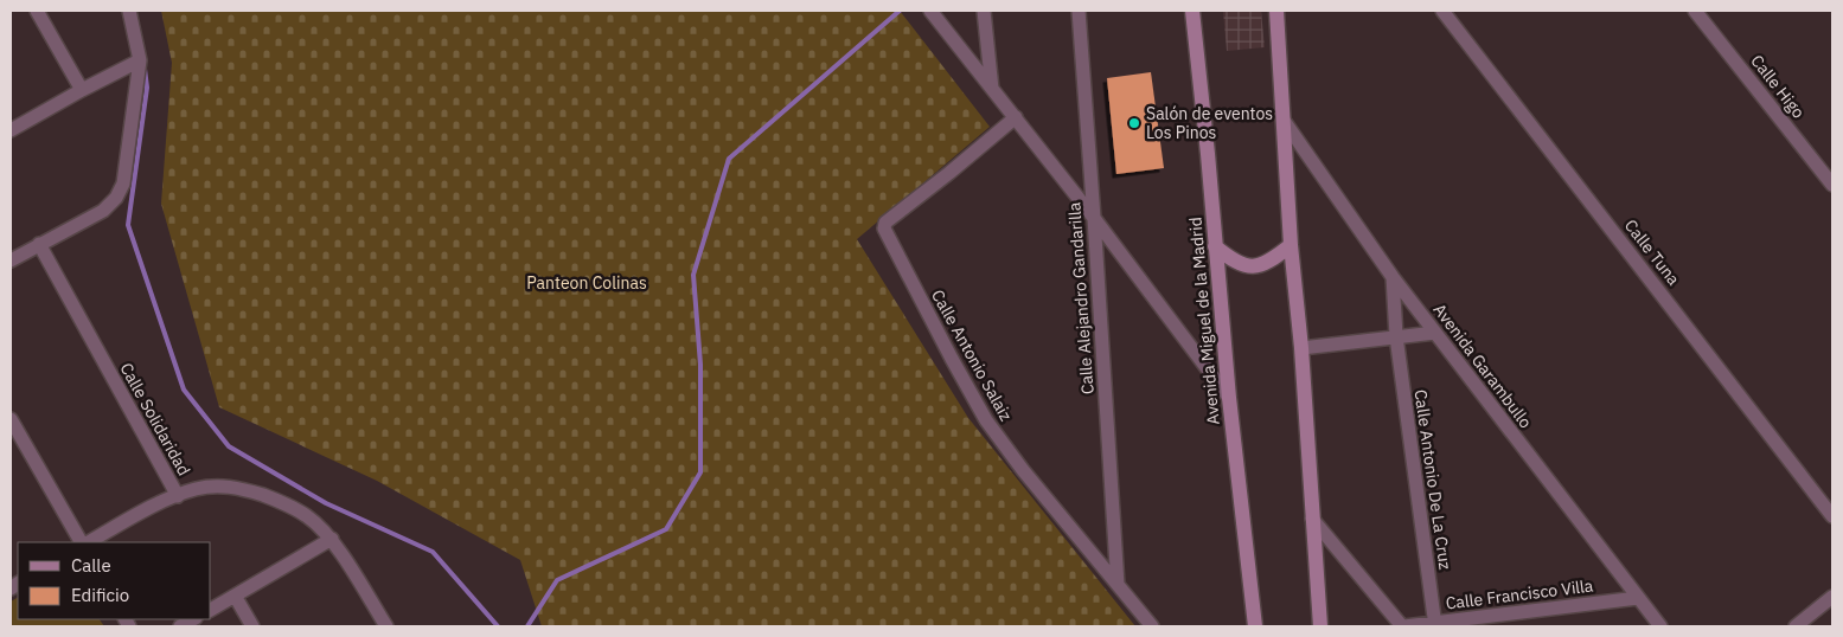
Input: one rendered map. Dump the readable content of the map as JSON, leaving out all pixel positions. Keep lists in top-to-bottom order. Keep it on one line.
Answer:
{"streets":{"main road":["Avenida Miguel de la Madrid"],"street":["Calle Higo","Calle Tuna","Calle Alejandro Gandarilla","Calle Antonio Salaiz","Avenida Garambullo","Calle Solidaridad","Calle Antonio De La Cruz","Calle Francisco Villa"]},"crossings":[["Calle Alejandro Gandarilla","Calle Antonio Salaiz"],["Avenida Garambullo","Calle Antonio De La Cruz"],["Avenida Garambullo","Calle Francisco Villa"],["Calle Antonio De La Cruz","Calle Francisco Villa"]],"parks":["Panteon Colinas"],"places":["Salón de eventos Los Pinos"],"legend":["Calle","Edificio"]}
